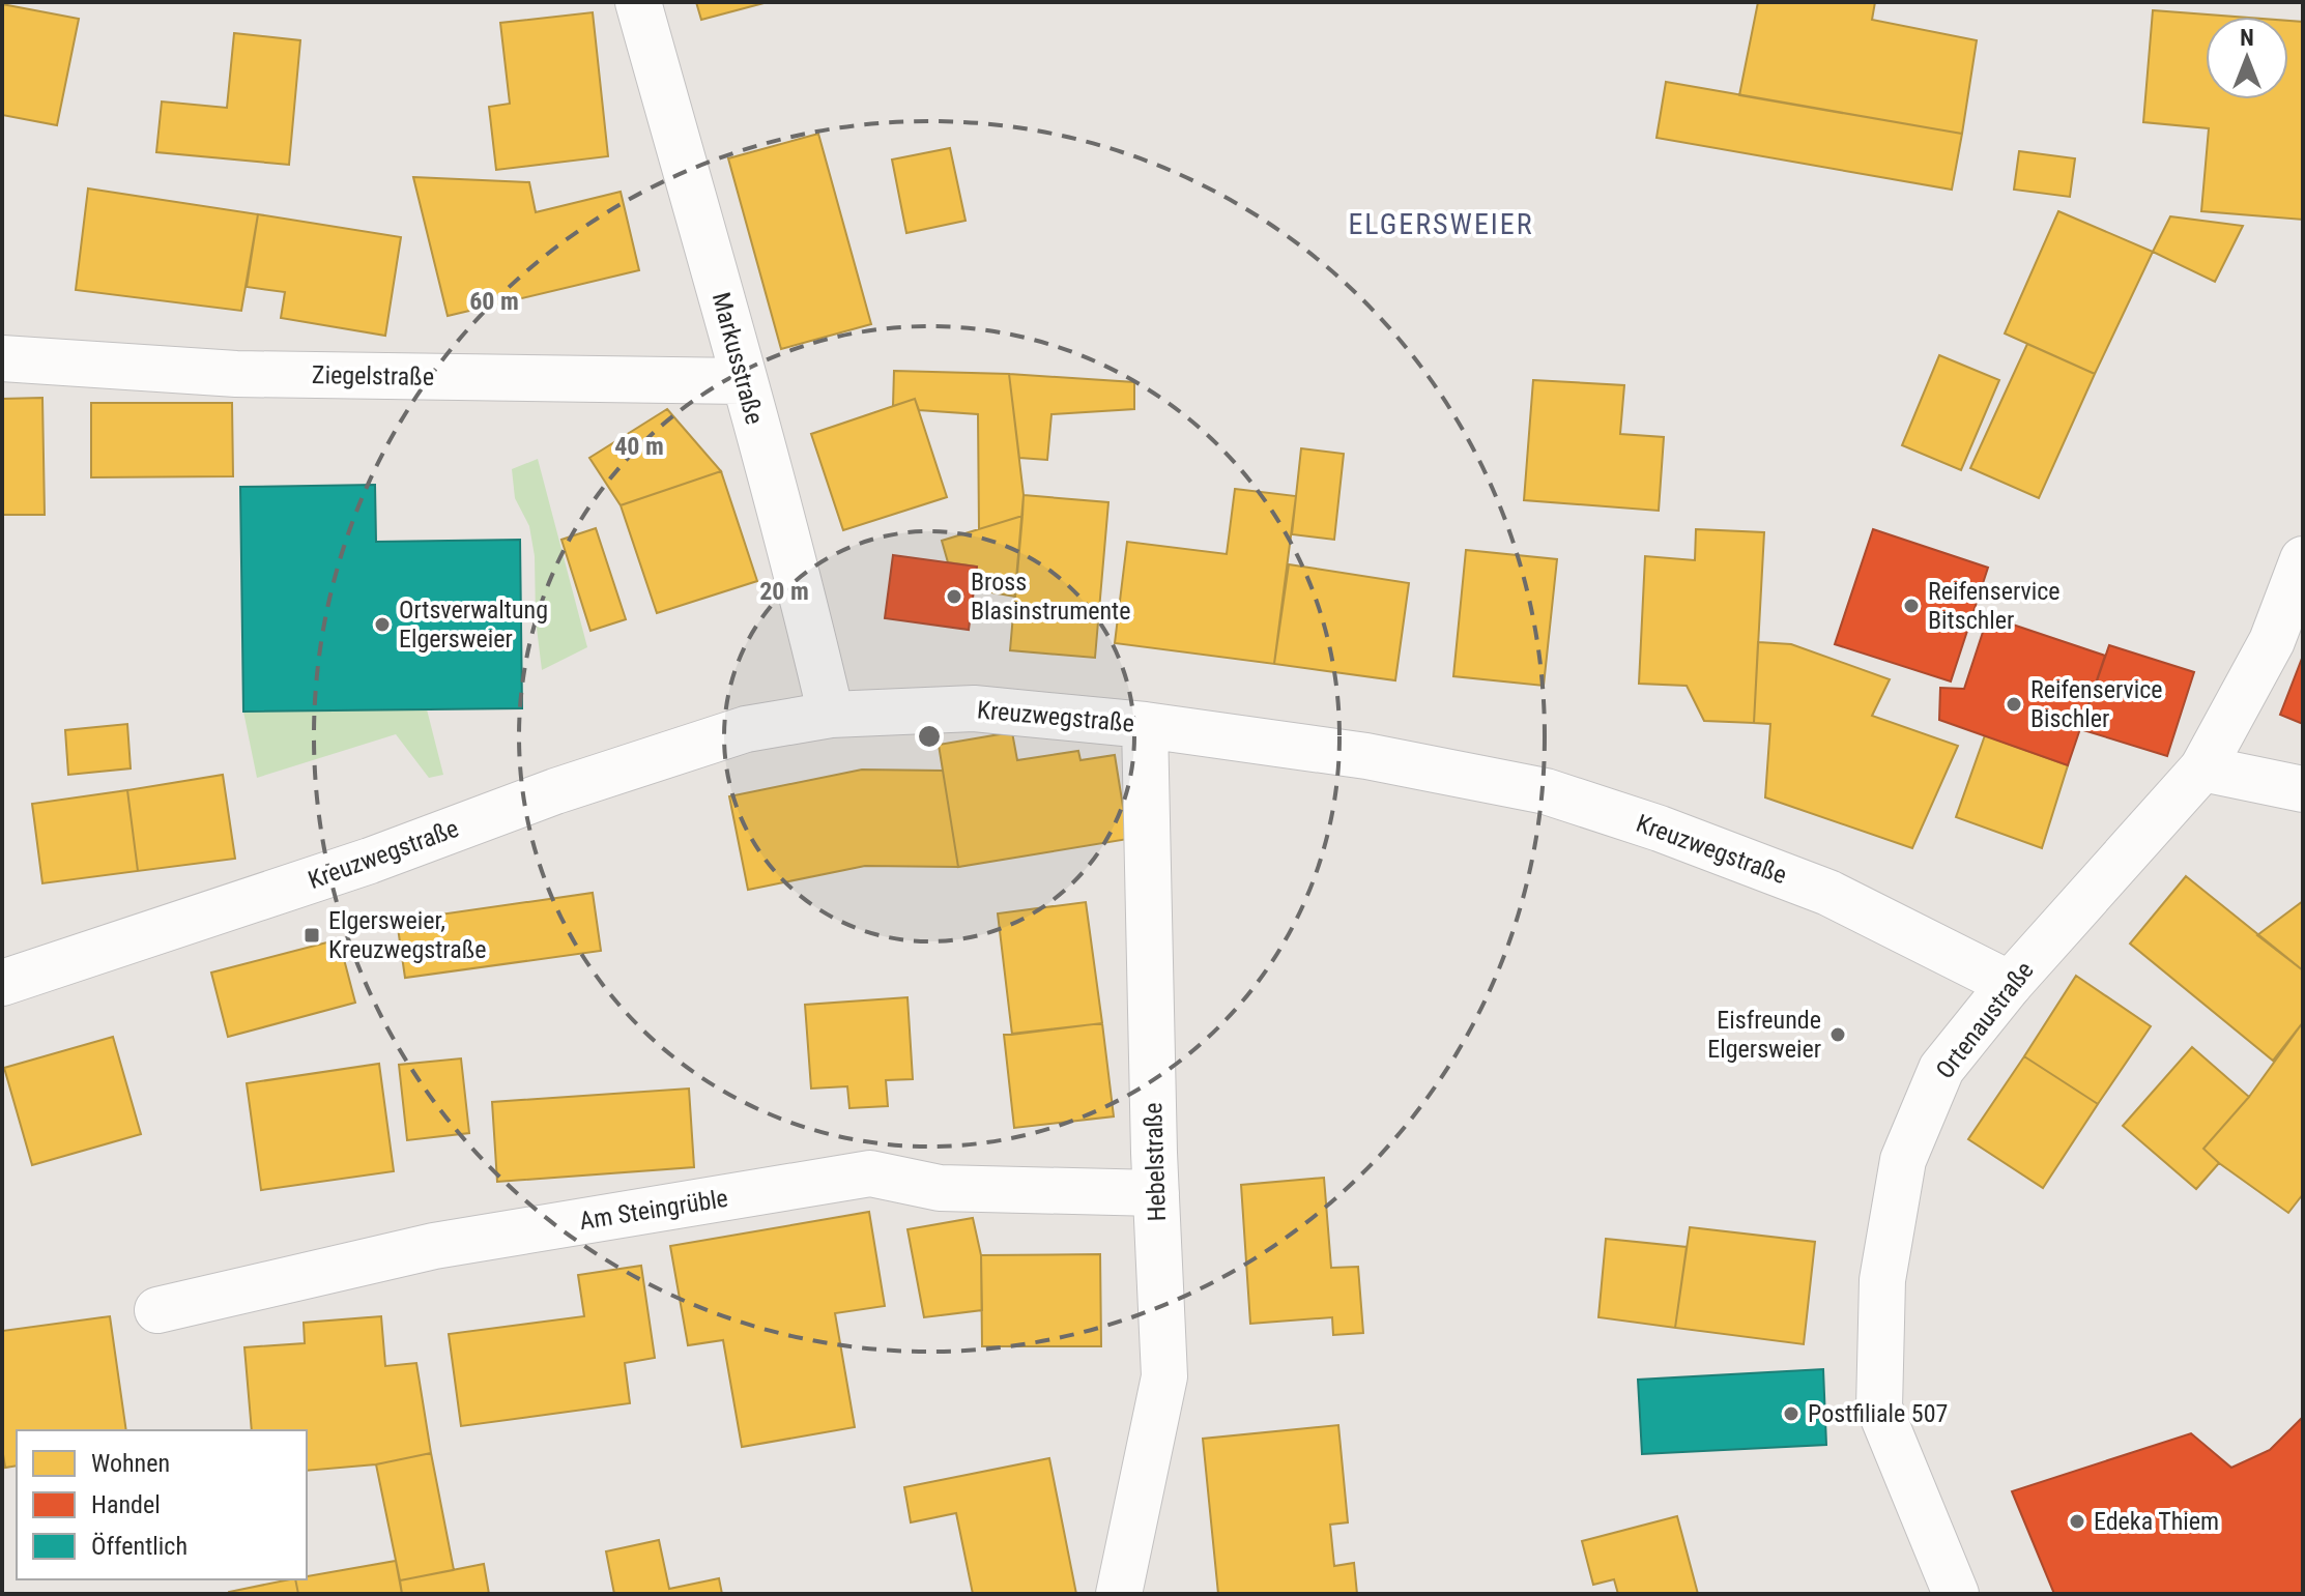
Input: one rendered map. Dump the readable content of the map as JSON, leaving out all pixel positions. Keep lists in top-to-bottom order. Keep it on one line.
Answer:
{"streets":{"street":["Markusstraße","Ziegelstraße","Kreuzwegstraße","Ortenaustraße","Hebelstraße","Am Steingrüble"]},"crossings":[["Markusstraße","Ziegelstraße"],["Markusstraße","Kreuzwegstraße"],["Kreuzwegstraße","Ortenaustraße"],["Kreuzwegstraße","Hebelstraße"],["Hebelstraße","Am Steingrüble"]],"districts":["ELGERSWEIER"],"places":{"other":["Bross Blasinstrumente","Reifenservice Bitschler","Ortsverwaltung Elgersweier","Reifenservice Bischler","Eisfreunde Elgersweier","Postfiliale 507","Edeka Thiem"],"transit":["Elgersweier, Kreuzwegstraße"]},"legend":["Wohnen","Handel","Öffentlich"],"north":"top","rings":["60 m","40 m","20 m"]}
